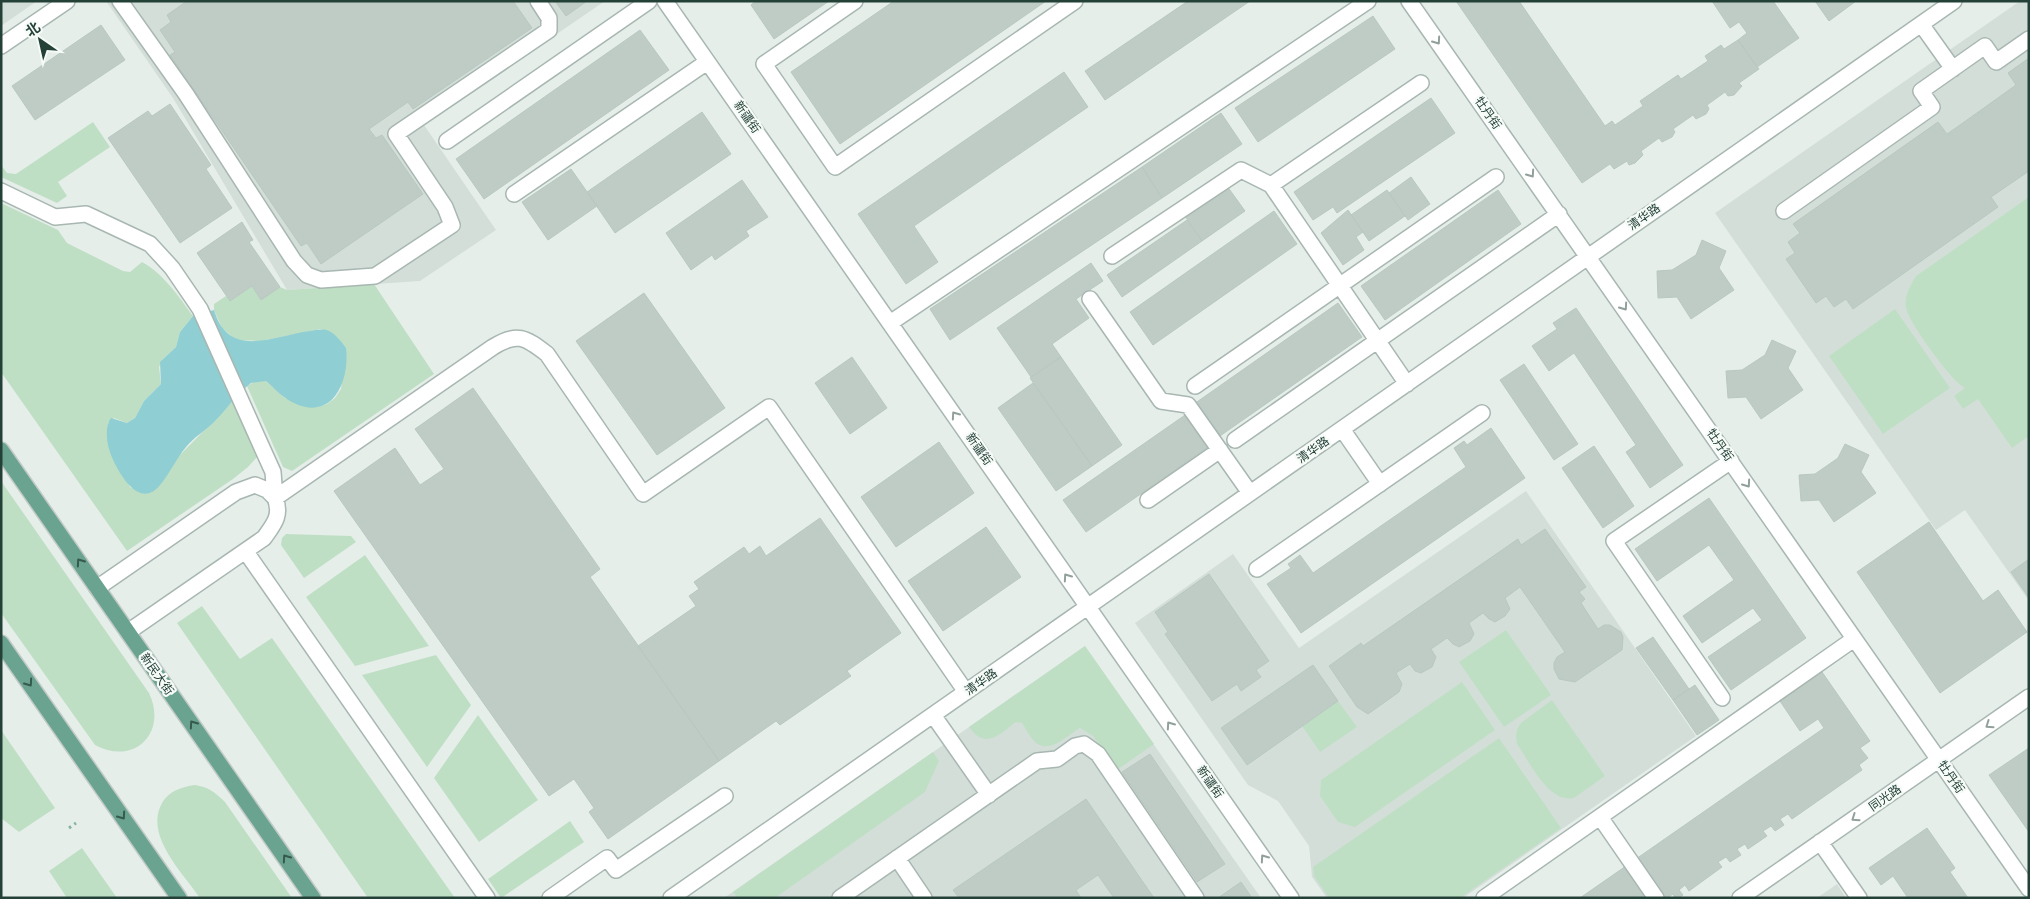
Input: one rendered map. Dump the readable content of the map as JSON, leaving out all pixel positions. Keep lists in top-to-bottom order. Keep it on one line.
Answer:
{"streets":{"main road":["新民大街"],"street":["牡丹街","新疆街","清华路","同光路"]},"crossings":[["牡丹街","清华路"],["牡丹街","同光路"],["新疆街","清华路"]],"one_way":["牡丹街","新疆街","同光路"],"north":"top left"}
